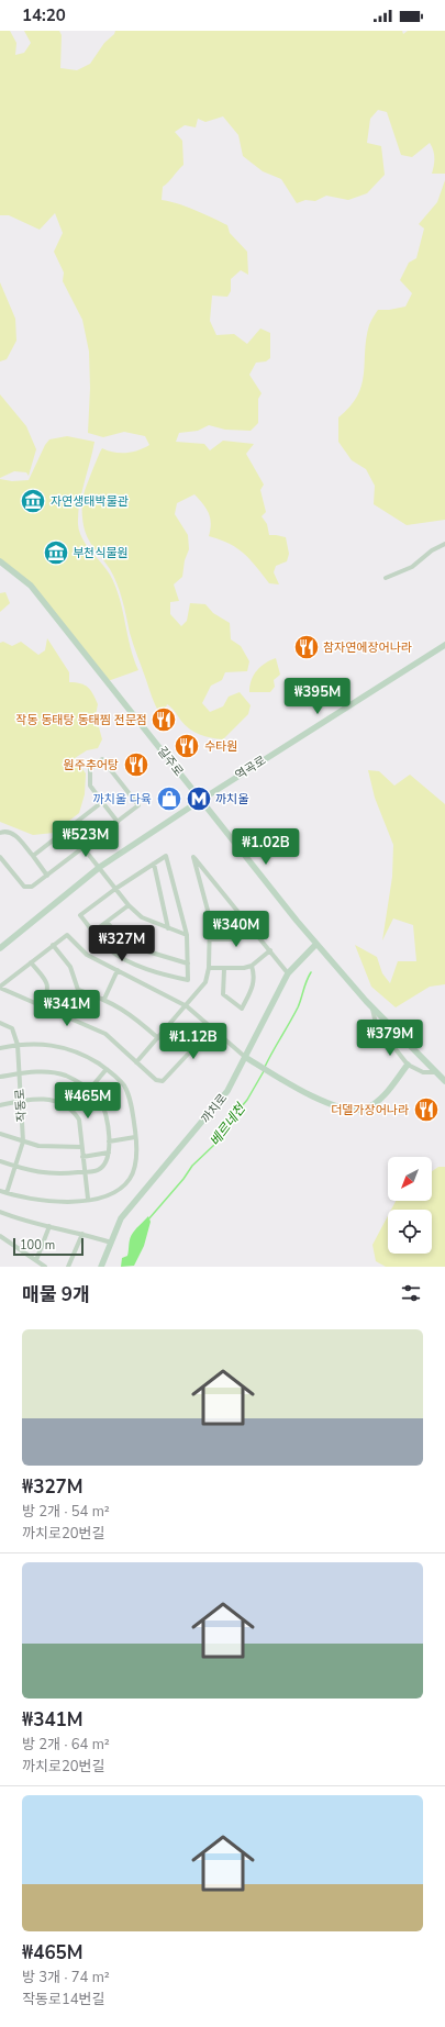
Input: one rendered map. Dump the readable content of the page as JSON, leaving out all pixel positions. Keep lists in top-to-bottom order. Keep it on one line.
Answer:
{"streets":{"street":["길주로","역곡로","작동로","까치로"]},"crossings":[["길주로","역곡로"],["길주로","까치로"]],"water":["베르네천"],"places":{"museum":["자연생태박물관","부천식물원"],"restaurant":["참자연에장어나라","작동 동태탕 동태찜 전문점","수타원","원주추어탕","더델가장어나라"],"shop":["까치울 다육"],"metro station":["까치울"]},"scale_bar":"100 m","north":"bottom left","page":{"status":"14:20","price":["₩395M","₩523M","₩1.02B","₩340M","₩327M","₩341M","₩379M","₩1.12B","₩465M"],"scale":"100 m","heading":"매물 9개","list":[{"name":"₩327M","note":"방 2개 · 54 m² · 까치로20번길"},{"name":"₩341M","note":"방 2개 · 64 m² · 까치로20번길"},{"name":"₩465M","note":"방 3개 · 74 m² · 작동로14번길"}]}}
